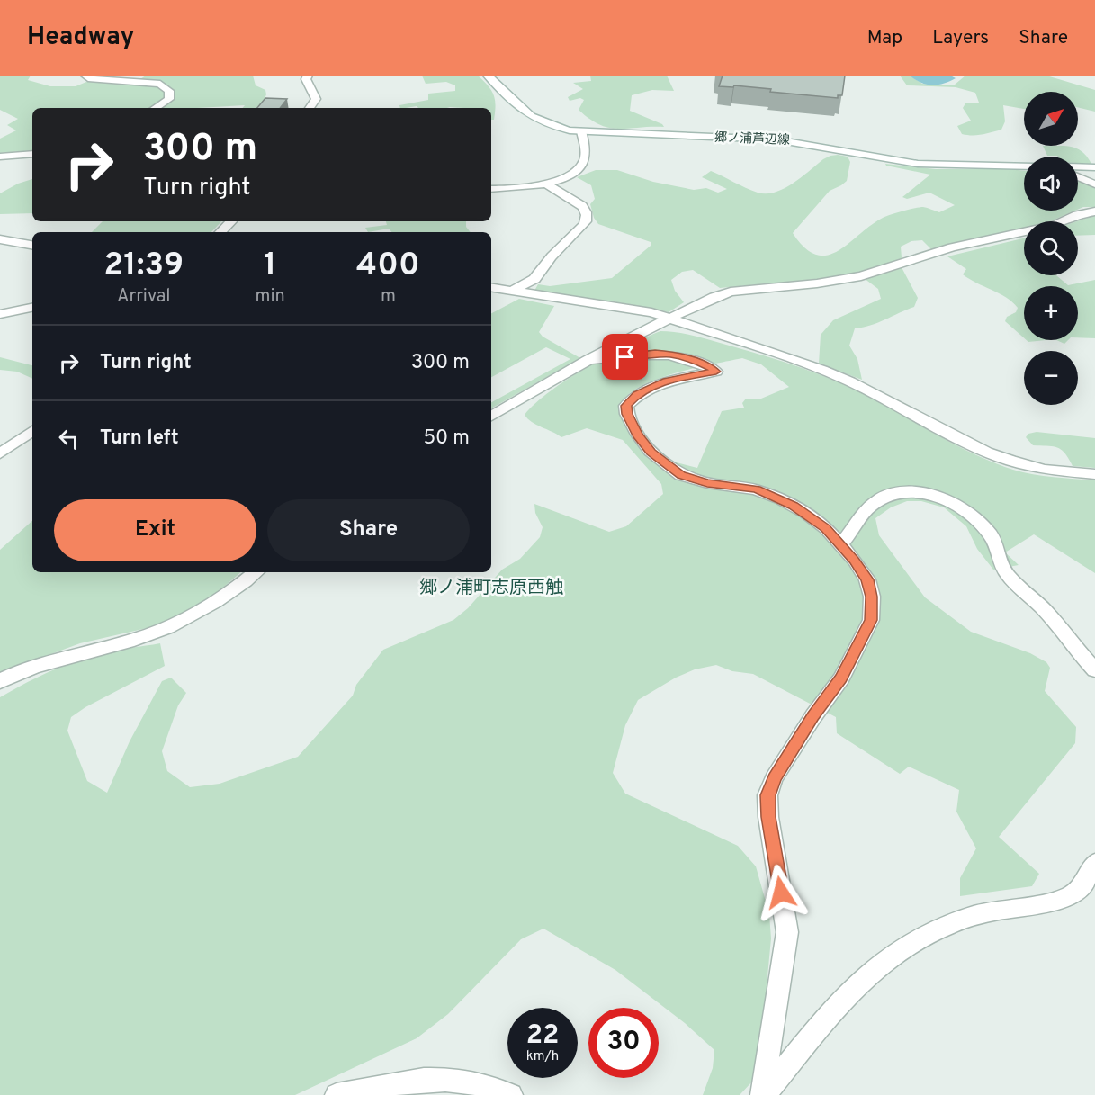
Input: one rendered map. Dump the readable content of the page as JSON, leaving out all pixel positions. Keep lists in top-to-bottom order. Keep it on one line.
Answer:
{"streets":{"street":["郷ノ浦芦辺線"]},"districts":["郷ノ浦町志原西触"],"north":"top right","page":{"header":"Headway","nav":["Map","Layers","Share"],"map_buttons":["+","−"],"turn":["300 m","Turn right"],"eta":["21:39","Arrival","1","min","400","m"],"list":[{"name":"Turn right","value":"300 m"},{"name":"Turn left","value":"50 m"}],"buttons":["Exit","Share"],"speed":"22 km/h","limit":"30"}}
